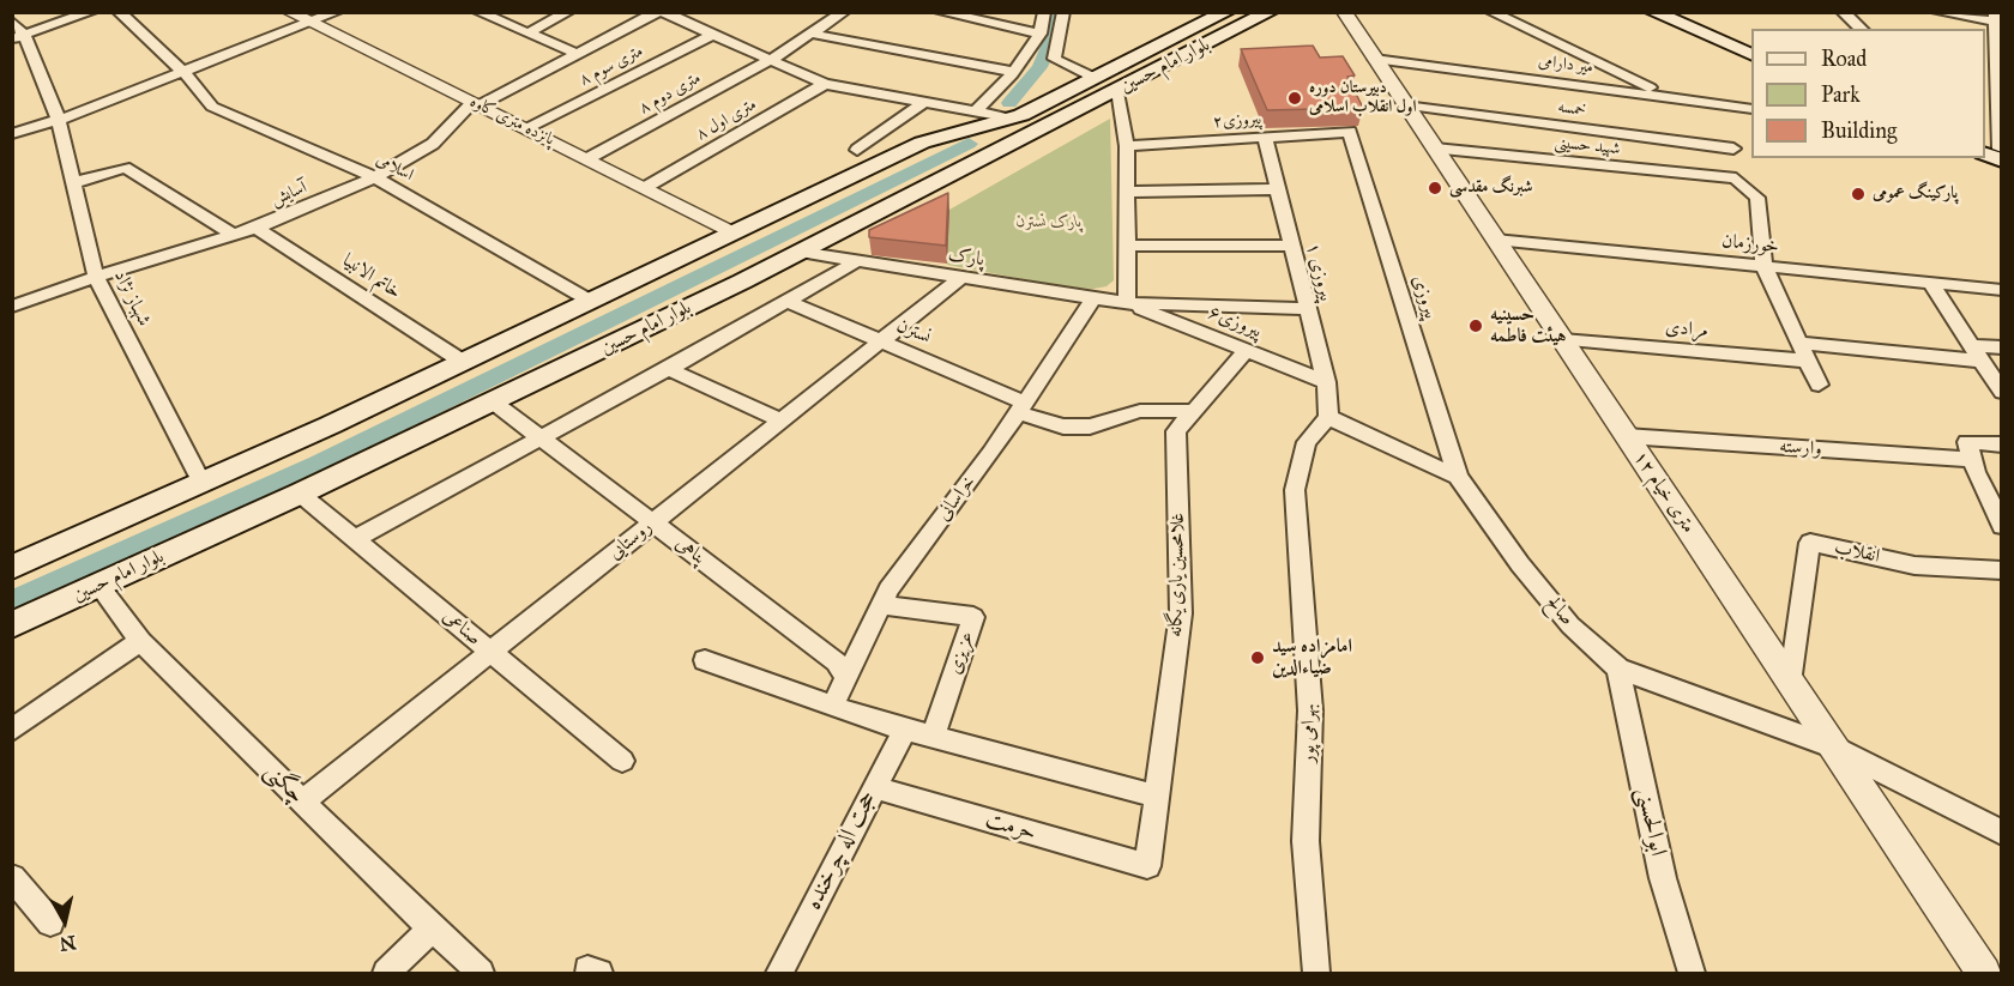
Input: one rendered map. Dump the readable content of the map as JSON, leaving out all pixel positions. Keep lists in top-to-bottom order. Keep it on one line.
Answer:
{"streets":{"main road":["بلوار امام حسین"],"street":["میر دارامی","۸ متری سوم","۸ متری دوم","خمسه","۸ متری اول","پانزده متری کاوه","پیروزی۲","شهید حسینی","اسلامی","آسایش","خورزمان","پارک","پیروزی ۱","خاتم الانبیا","پیروزی","شهباز نژاد","پیروزی۶","مرادی","نسترن","وارسته","۱۲ متری خیام","خراسانی","روستایی","پناهی","انقلاب","غلامحسین یاری یگانه","صالح","صناعی","عزیزی","بهرامی پور","چگنی","ابوالحسنی","حرمت","حجت اله چرخنده"]},"crossings":[["میر دارامی","۱۲ متری خیام"],["۸ متری سوم","پانزده متری کاوه"],["بلوار امام حسین","پانزده متری کاوه"],["بلوار امام حسین","اسلامی"],["بلوار امام حسین","پارک"],["بلوار امام حسین","خاتم الانبیا"],["بلوار امام حسین","شهباز نژاد"],["بلوار امام حسین","پناهی"],["بلوار امام حسین","صناعی"],["بلوار امام حسین","چگنی"],["۸ متری دوم","پانزده متری کاوه"],["خمسه","۱۲ متری خیام"],["۸ متری اول","پانزده متری کاوه"],["پانزده متری کاوه","آسایش"],["پیروزی۲","پیروزی ۱"],["پیروزی۲","پیروزی"],["شهید حسینی","خورزمان"],["شهید حسینی","۱۲ متری خیام"],["اسلامی","آسایش"],["آسایش","خاتم الانبیا"],["آسایش","شهباز نژاد"],["خورزمان","۱۲ متری خیام"],["پارک","پیروزی۶"],["پارک","خراسانی"],["پارک","روستایی"],["پیروزی ۱","پیروزی۶"],["پیروزی ۱","صالح"],["پیروزی ۱","بهرامی پور"],["پیروزی","صالح"],["پیروزی۶","غلامحسین یاری یگانه"],["مرادی","۱۲ متری خیام"],["نسترن","خراسانی"],["نسترن","روستایی"],["نسترن","غلامحسین یاری یگانه"],["وارسته","۱۲ متری خیام"],["۱۲ متری خیام","انقلاب"],["۱۲ متری خیام","صالح"],["خراسانی","پناهی"],["خراسانی","عزیزی"],["روستایی","پناهی"],["روستایی","صناعی"],["روستایی","چگنی"],["غلامحسین یاری یگانه","حرمت"],["صالح","بهرامی پور"],["صالح","ابوالحسنی"],["حرمت","حجت اله چرخنده"]],"parks":["پارک نسترن"],"places":["دبیرستان دوره اول انقلاب اسلامی","شبرنگ مقدسی","پارکینگ عمومی","حسینیه هیئت فاطمه","امامزاده سید ضیاءالدین"],"legend":["Road","Park","Building"],"north":"bottom"}
